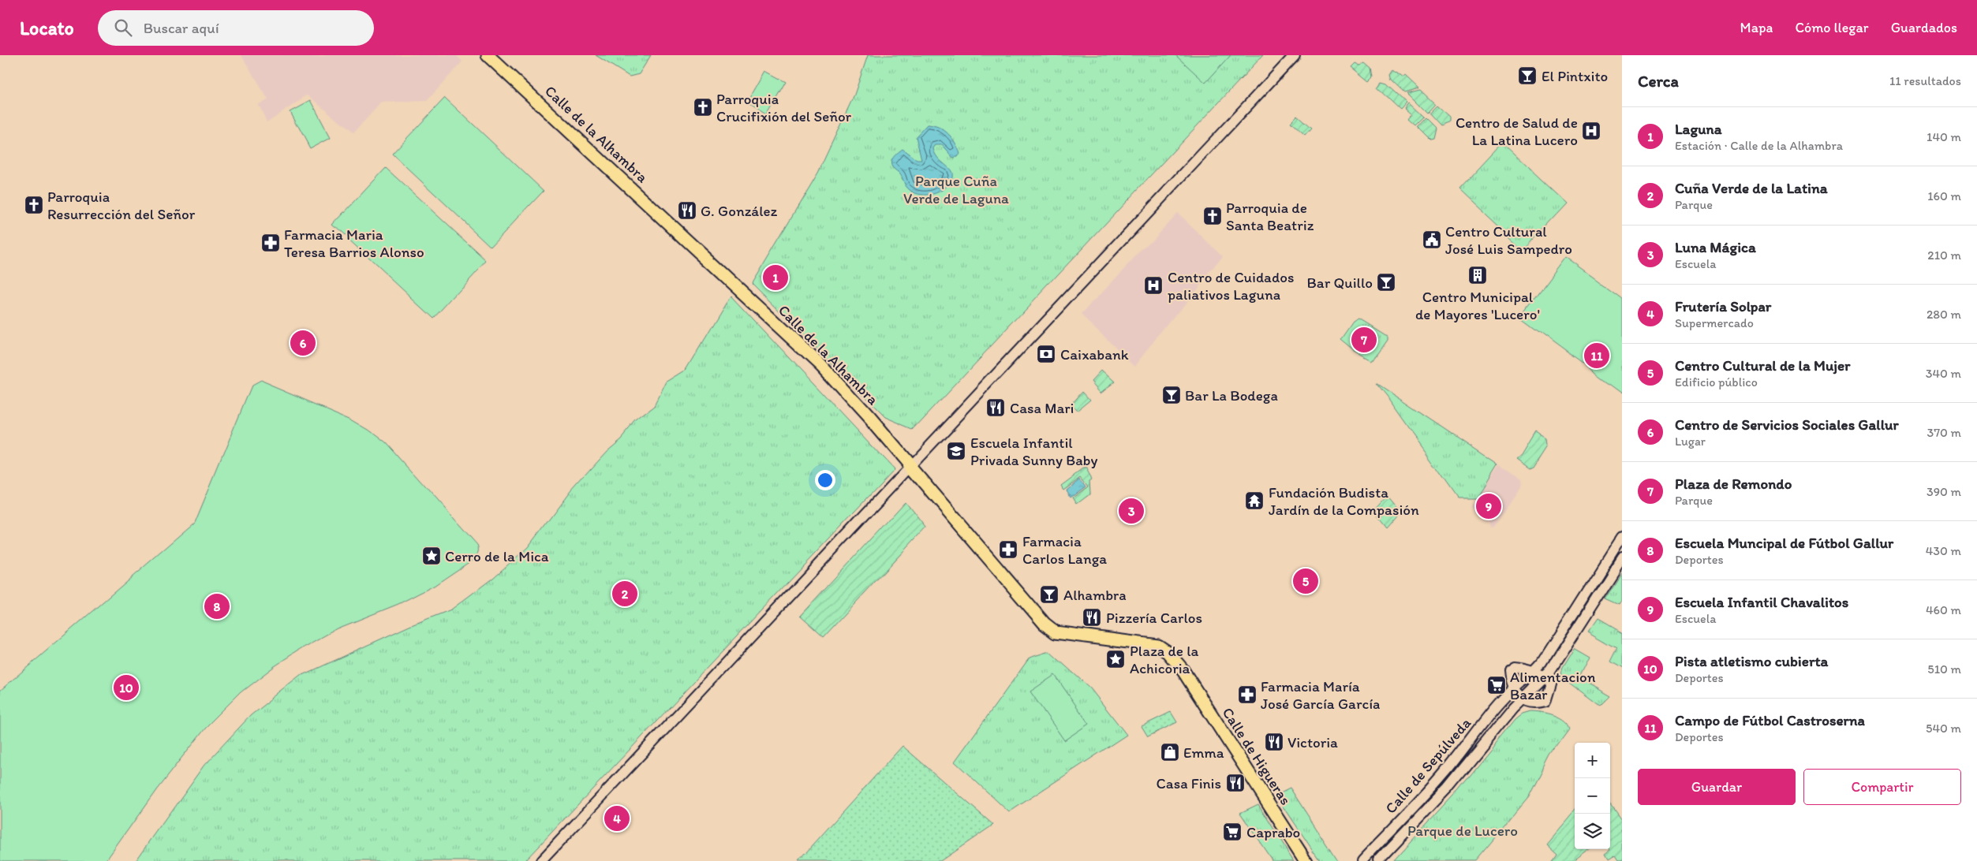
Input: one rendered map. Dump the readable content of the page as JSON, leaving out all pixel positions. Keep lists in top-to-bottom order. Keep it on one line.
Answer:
{"streets":{"main road":["Calle de la Alhambra","Calle de Higueras"],"street":["Calle de Sepúlveda"]},"crossings":[["Calle de la Alhambra","Calle de Higueras"]],"parks":["Parque Cuña Verde de Laguna","Parque de Lucero"],"places":{"bar":["El Pintxito","Bar Quillo","Bar La Bodega","Alhambra"],"church":["Parroquia Crucifixión del Señor","Parroquia Resurrección del Señor","Parroquia de Santa Beatriz"],"hospital":["Centro de Salud de La Latina Lucero","Centro de Cuidados paliativos Laguna"],"restaurant":["G. González","Casa Mari","Pizzería Carlos","Victoria","Casa Finis"],"public building":["Centro Cultural José Luis Sampedro"],"pharmacy":["Farmacia Maria Teresa Barrios Alonso","Farmacia Carlos Langa","Farmacia María José García García"],"building":["Centro Municipal de Mayores 'Lucero'"],"bank":["Caixabank"],"school or university":["Escuela Infantil Privada Sunny Baby"],"temple":["Fundación Budista Jardín de la Compasión"],"place":["Cerro de la Mica","Plaza de la Achicoria"],"supermarket":["Alimentacion Bazar","Caprabo"],"shop":["Emma"]},"page":{"header":"Locato","search":"Buscar aquí","nav":["Mapa","Cómo llegar","Guardados"],"heading":["Cerca","11 resultados"],"list":[{"mark":"1","name":"Laguna","note":"Estación · Calle de la Alhambra","value":"140 m"},{"mark":"2","name":"Cuña Verde de la Latina","note":"Parque","value":"160 m"},{"mark":"3","name":"Luna Mágica","note":"Escuela","value":"210 m"},{"mark":"4","name":"Frutería Solpar","note":"Supermercado","value":"280 m"},{"mark":"5","name":"Centro Cultural de la Mujer","note":"Edificio público","value":"340 m"},{"mark":"6","name":"Centro de Servicios Sociales Gallur","note":"Lugar","value":"370 m"},{"mark":"7","name":"Plaza de Remondo","note":"Parque","value":"390 m"},{"mark":"8","name":"Escuela Muncipal de Fútbol Gallur","note":"Deportes","value":"430 m"},{"mark":"9","name":"Escuela Infantil Chavalitos","note":"Escuela","value":"460 m"},{"mark":"10","name":"Pista atletismo cubierta","note":"Deportes","value":"510 m"},{"mark":"11","name":"Campo de Fútbol Castroserna","note":"Deportes","value":"540 m"}],"pins":["1","7","6","11","9","3","5","2","8","10","4"],"map_buttons":["+","−"],"buttons":["Guardar","Compartir"]}}
